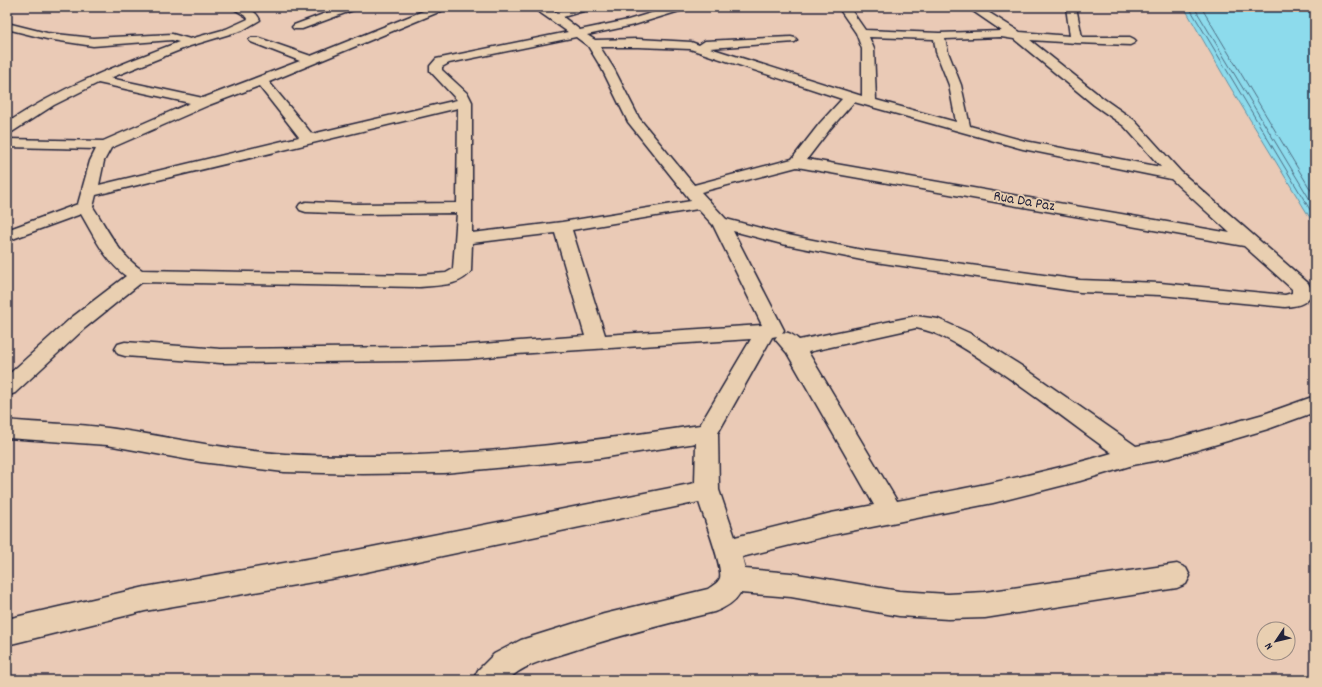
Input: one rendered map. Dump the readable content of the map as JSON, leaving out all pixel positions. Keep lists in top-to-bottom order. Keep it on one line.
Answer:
{"streets":{"street":["Rua Da Paz"]},"north":"bottom left"}
